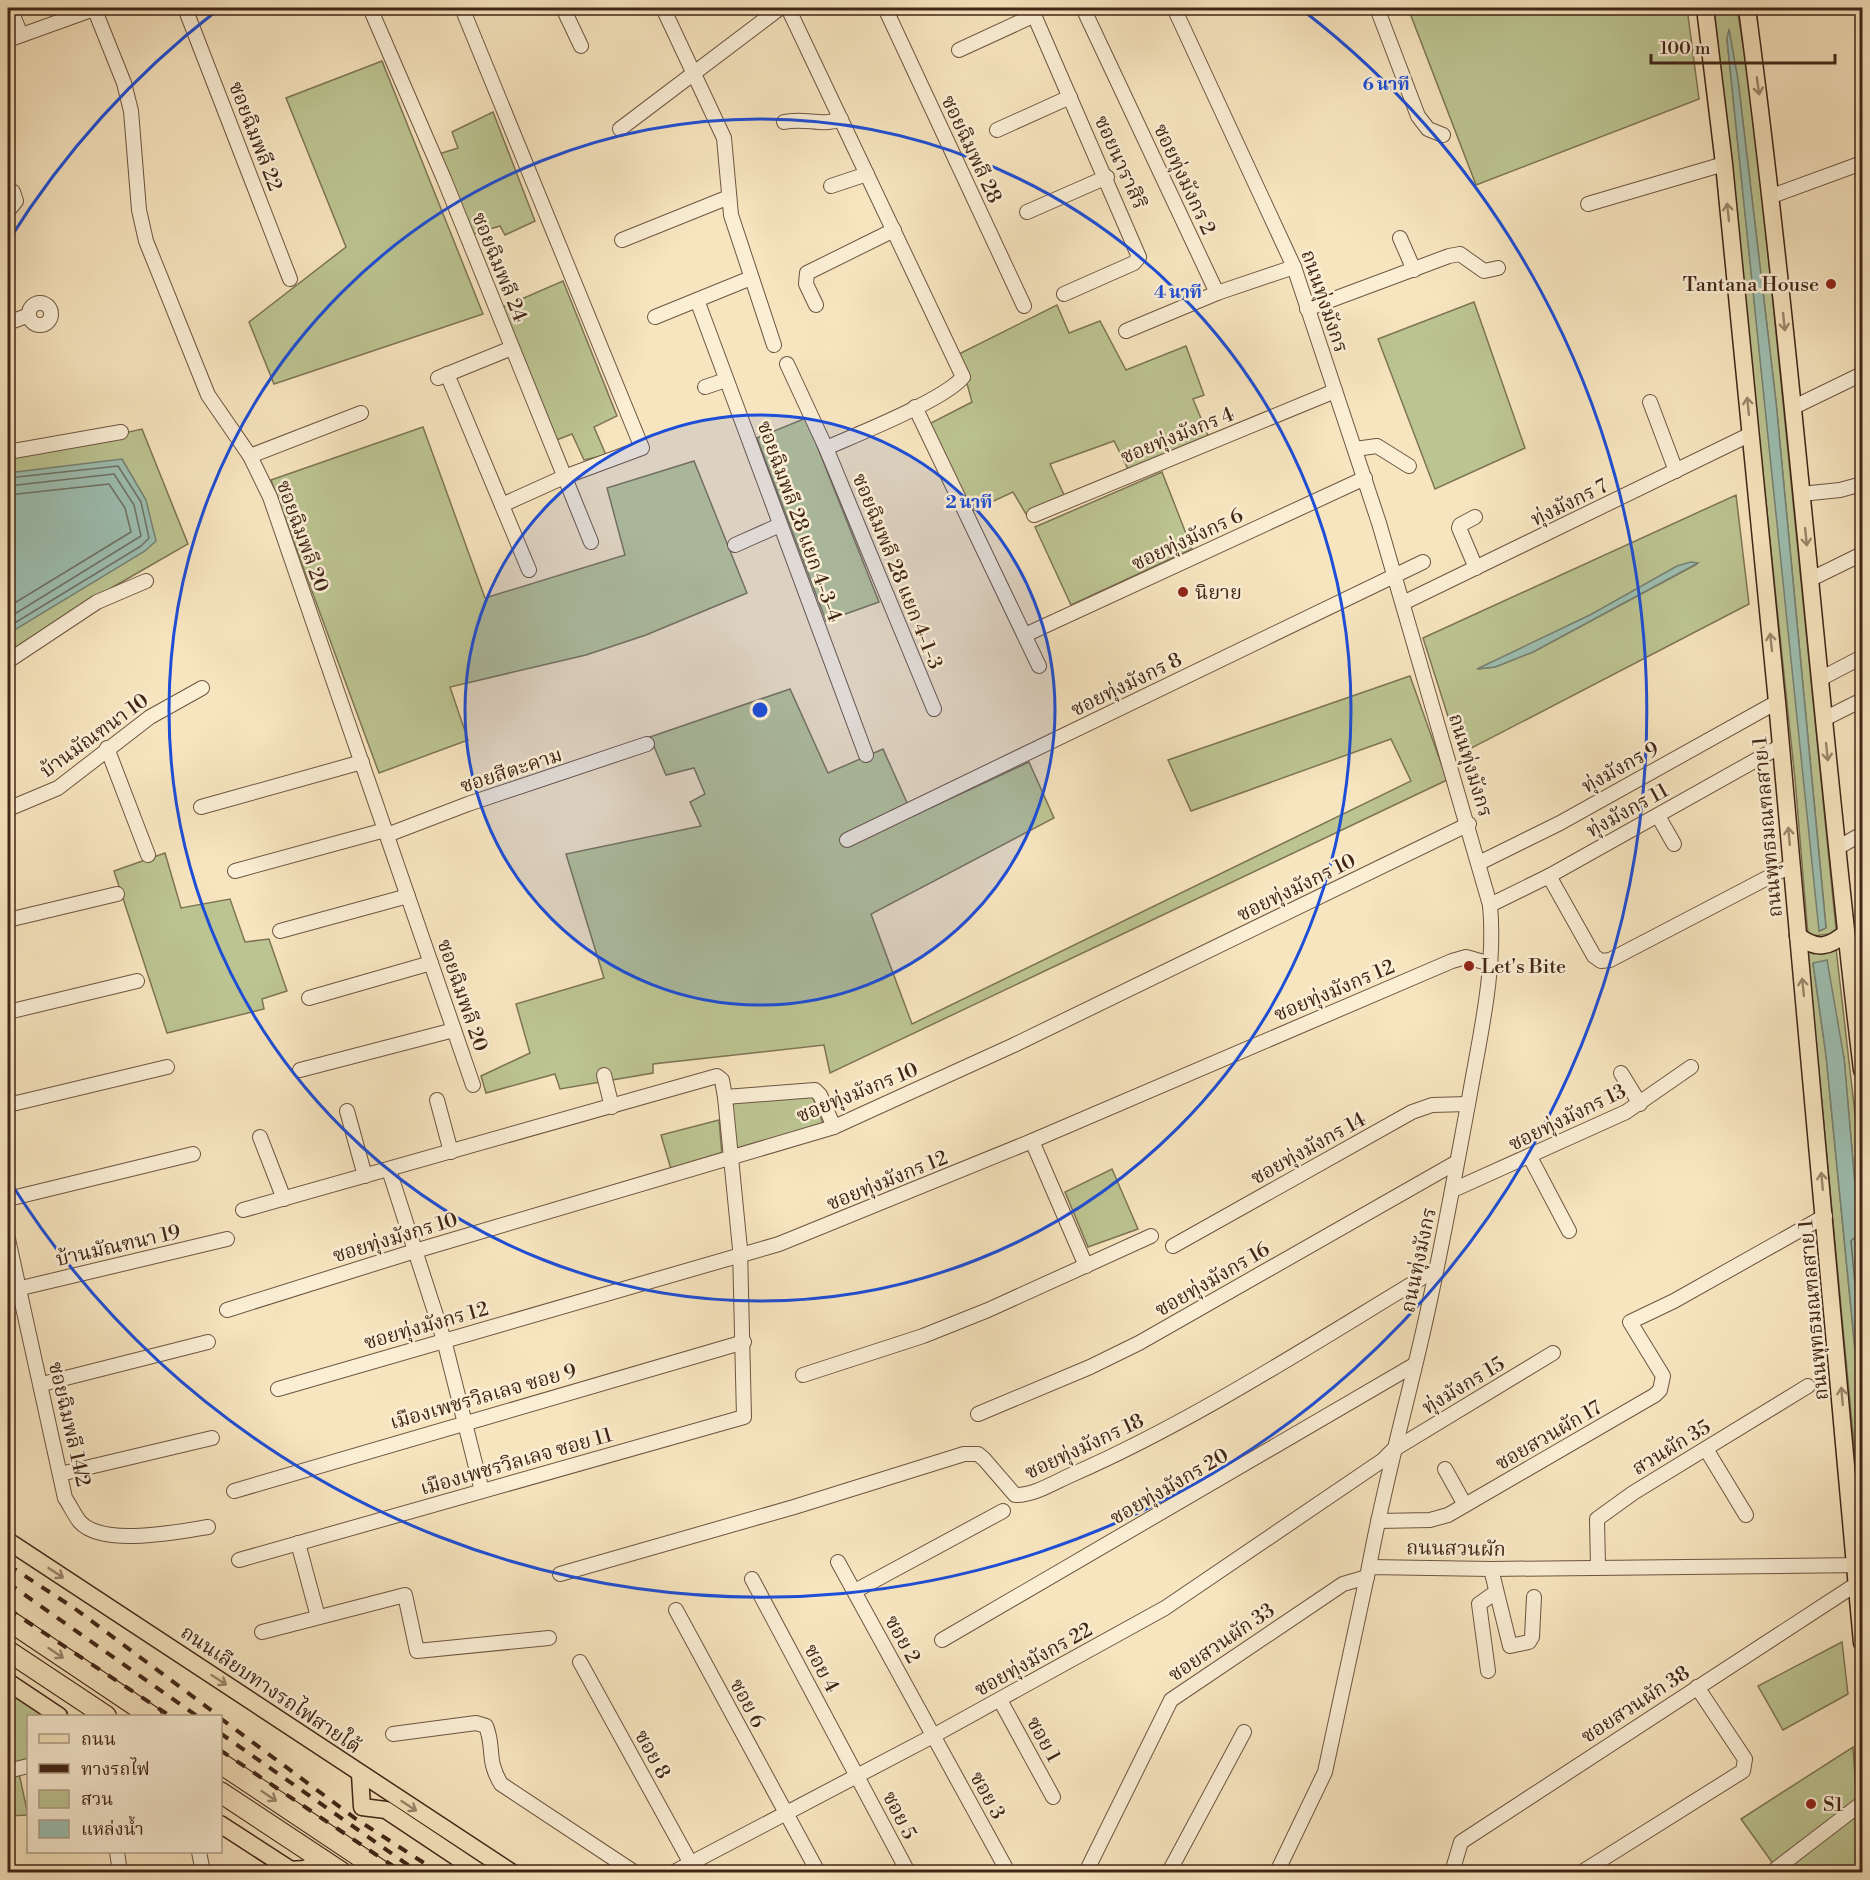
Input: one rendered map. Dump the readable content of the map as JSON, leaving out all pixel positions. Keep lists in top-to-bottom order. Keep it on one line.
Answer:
{"streets":{"main road":["ถนนพุทธมณฑลสาย 1","ถนนเลียบทางรถไฟสายใต้"],"street":["ซอยฉิมพลี 22","ซอยฉิมพลี 28","ซอยนาราสิริ","ซอยทุ่งมังกร 2","ซอยฉิมพลี 24","ถนนทุ่งมังกร","ซอยทุ่งมังกร 4","ทุ่งมังกร 7","ซอยฉิมพลี 28 แยก 4-3-4","ซอยฉิมพลี 20","ซอยทุ่งมังกร 6","ซอยฉิมพลี 28 แยก 4-1-3","ซอยทุ่งมังกร 8","บ้านมัณฑนา 10","ทุ่งมังกร 9","ซอยสีตะคาม","ทุ่งมังกร 11","ซอยทุ่งมังกร 10","ซอยทุ่งมังกร 12","ซอยทุ่งมังกร 13","ซอยทุ่งมังกร 14","บ้านมัณฑนา 19","ซอยทุ่งมังกร 16","ทุ่งมังกร 15","เมืองเพชรวิลเลจ ซอย 9","ซอยฉิมพลี 14/2","ซอยสวนผัก 17","ซอยทุ่งมังกร 18","สวนผัก 35","เมืองเพชรวิลเลจ ซอย 11","ซอยทุ่งมังกร 20","ถนนสวนผัก","ซอย 2","ซอยสวนผัก 33","ซอยทุ่งมังกร 22","ซอย 4","ซอย 6","ซอยสวนผัก 38","ซอย 1","ซอย 8","ซอย 3","ซอย 5"]},"crossings":[["ถนนทุ่งมังกร","ซอยทุ่งมังกร 4"],["ถนนทุ่งมังกร","ทุ่งมังกร 7"],["ถนนทุ่งมังกร","ซอยทุ่งมังกร 6"],["ถนนทุ่งมังกร","ซอยทุ่งมังกร 8"],["ถนนทุ่งมังกร","ทุ่งมังกร 9"],["ถนนทุ่งมังกร","ทุ่งมังกร 11"],["ถนนทุ่งมังกร","ซอยทุ่งมังกร 10"],["ถนนทุ่งมังกร","ซอยทุ่งมังกร 12"],["ถนนทุ่งมังกร","ซอยทุ่งมังกร 13"],["ถนนทุ่งมังกร","ซอยทุ่งมังกร 14"],["ถนนทุ่งมังกร","ซอยทุ่งมังกร 16"],["ถนนทุ่งมังกร","ทุ่งมังกร 15"],["ถนนทุ่งมังกร","ซอยสวนผัก 17"],["ถนนทุ่งมังกร","ซอยทุ่งมังกร 18"],["ถนนทุ่งมังกร","ซอยทุ่งมังกร 20"],["ถนนทุ่งมังกร","ถนนสวนผัก"],["ถนนทุ่งมังกร","ซอยสวนผัก 33"],["ถนนทุ่งมังกร","ซอยทุ่งมังกร 22"],["ทุ่งมังกร 7","ถนนพุทธมณฑลสาย 1"],["ซอยฉิมพลี 20","ซอยสีตะคาม"],["ทุ่งมังกร 9","ถนนพุทธมณฑลสาย 1"],["ทุ่งมังกร 11","ถนนพุทธมณฑลสาย 1"],["ถนนพุทธมณฑลสาย 1","ซอยสวนผัก 17"],["ถนนพุทธมณฑลสาย 1","ถนนสวนผัก"],["ถนนพุทธมณฑลสาย 1","ซอยสวนผัก 38"],["บ้านมัณฑนา 19","ซอยฉิมพลี 14/2"],["ทุ่งมังกร 15","ซอยทุ่งมังกร 22"],["เมืองเพชรวิลเลจ ซอย 9","เมืองเพชรวิลเลจ ซอย 11"],["สวนผัก 35","ถนนสวนผัก"],["ถนนสวนผัก","ซอยสวนผัก 33"],["ซอย 2","ซอยทุ่งมังกร 22"],["ซอย 2","ซอย 3"],["ซอยทุ่งมังกร 22","ซอย 4"],["ซอยทุ่งมังกร 22","ซอย 6"],["ซอยทุ่งมังกร 22","ซอย 1"],["ซอยทุ่งมังกร 22","ซอย 8"],["ซอยทุ่งมังกร 22","ซอย 3"],["ซอยทุ่งมังกร 22","ซอย 5"],["ซอย 4","ซอย 5"]],"places":["Tantana House","นิยาย","Let's Bite","S1"],"legend":["ถนน","ทางรถไฟ","สวน","แหล่งน้ำ"],"scale_bar":"100 m","rings":["6 นาที","4 นาที","2 นาที"]}
